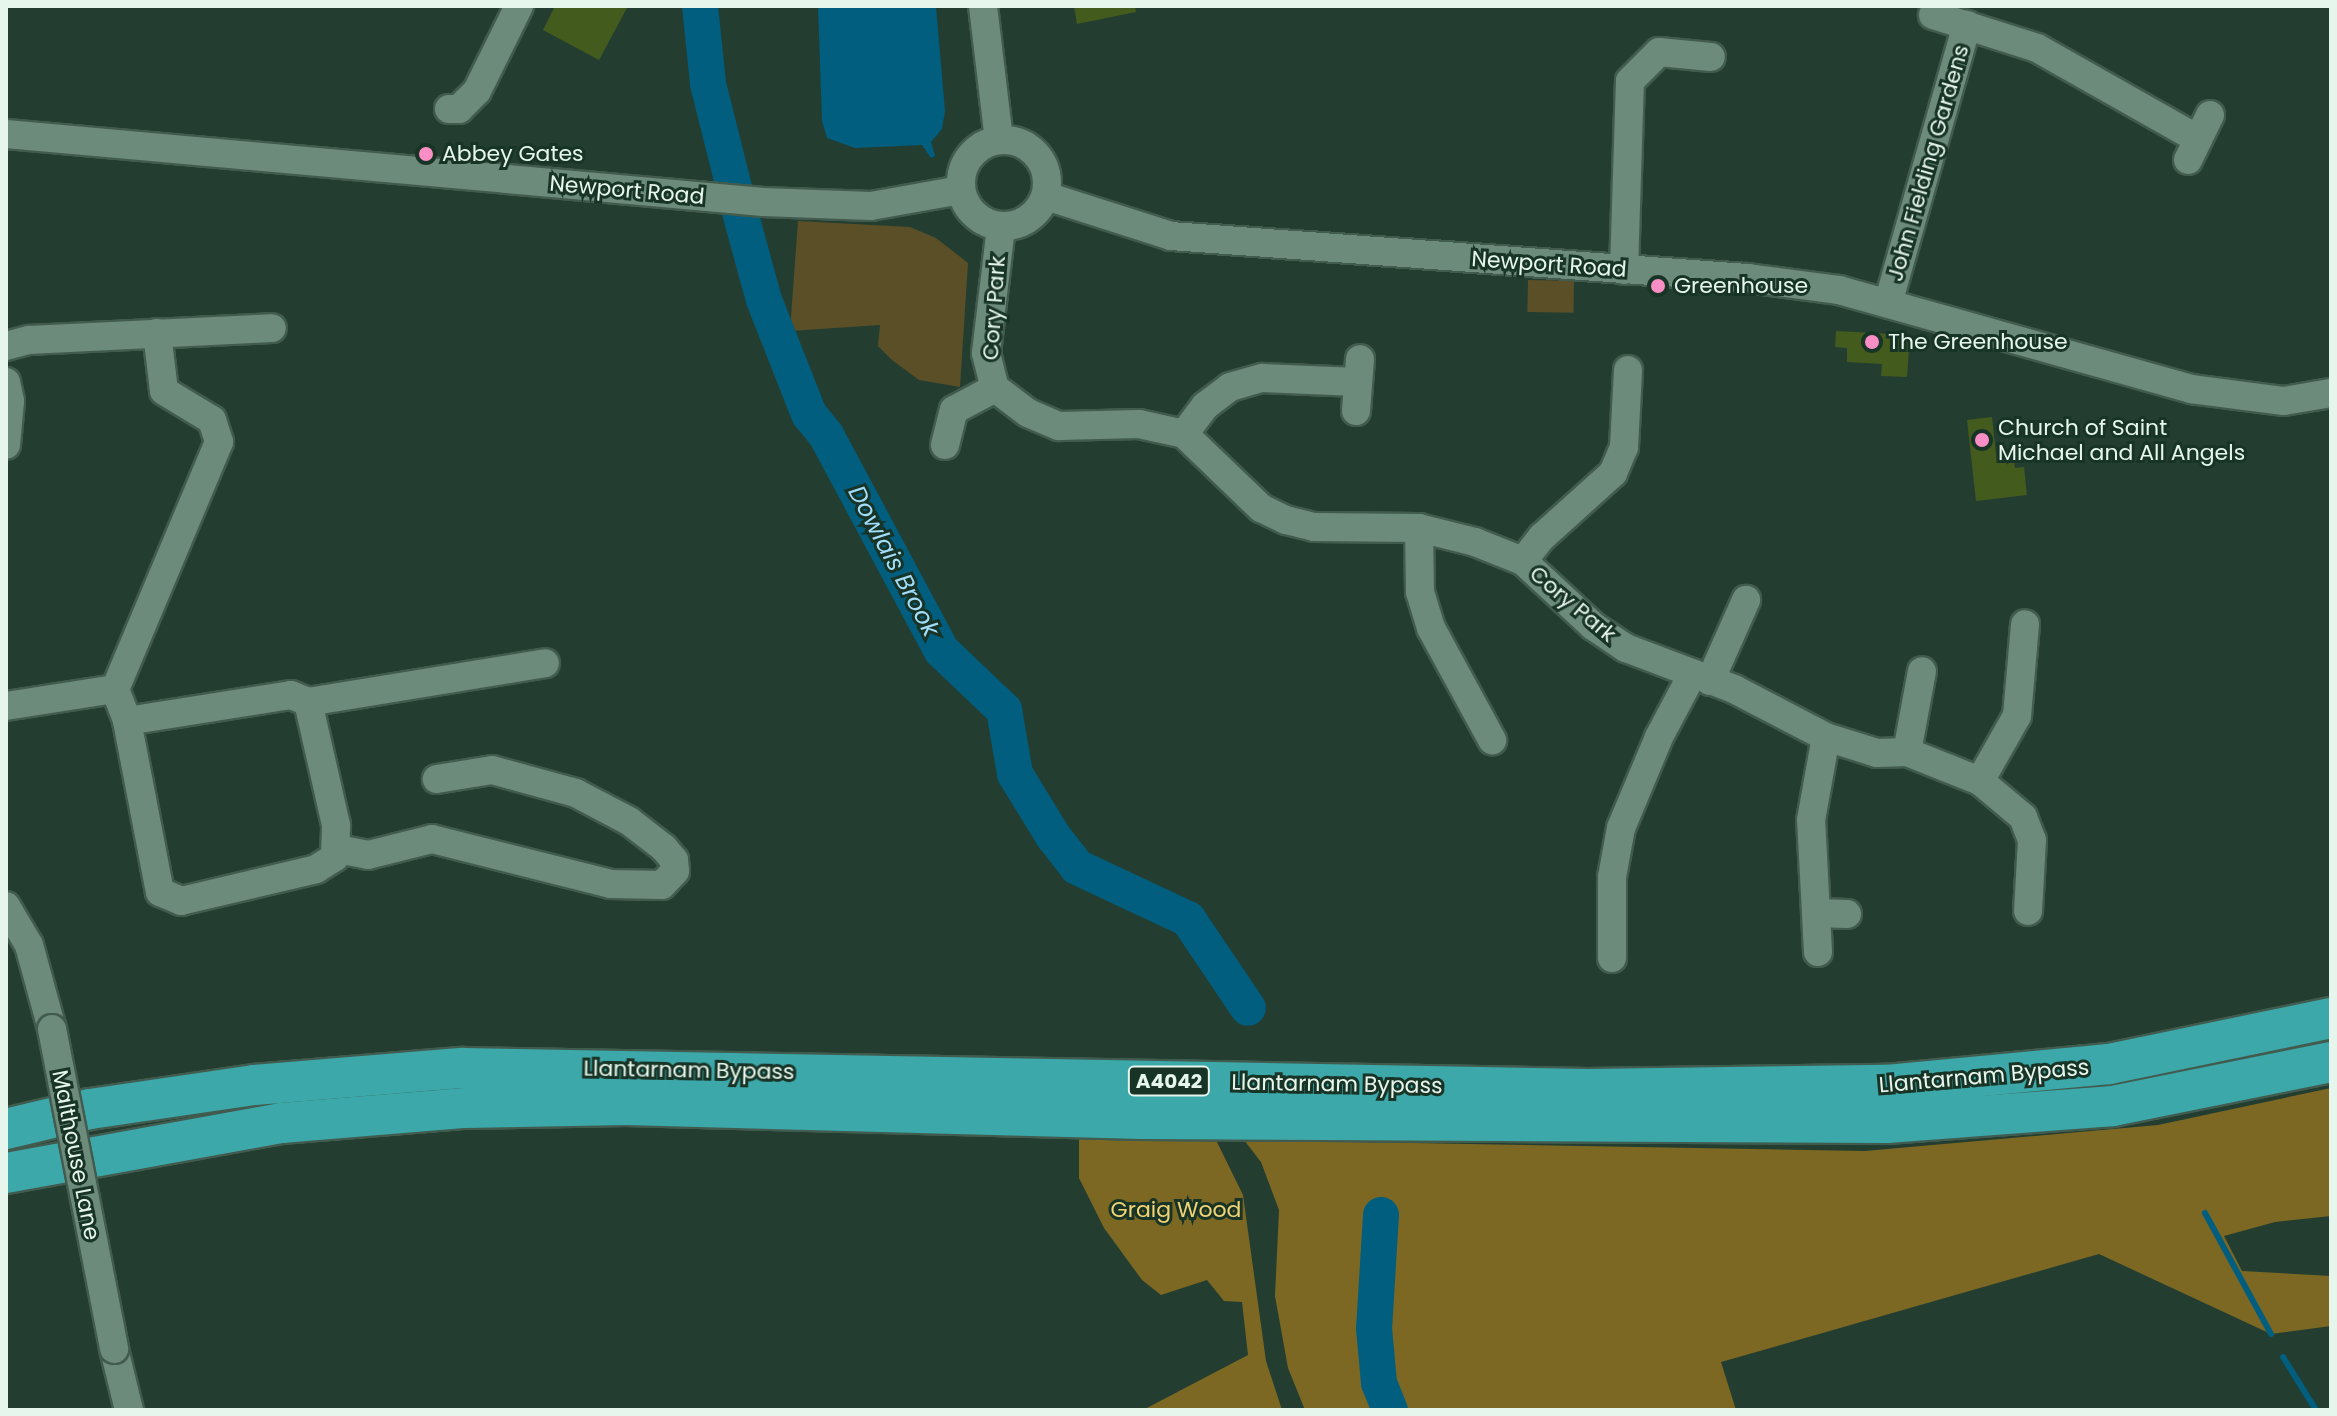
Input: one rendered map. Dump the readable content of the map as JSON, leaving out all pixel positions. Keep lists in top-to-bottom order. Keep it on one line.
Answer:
{"streets":{"highway":["Llantarnam Bypass","A4042"],"street":["John Fielding Gardens","Newport Road","Cory Park","Malthouse Lane"]},"crossings":[["John Fielding Gardens","Newport Road"],["Newport Road","Cory Park"]],"water":["Dowlais Brook"],"parks":["Graig Wood"],"places":["Abbey Gates","Greenhouse","The Greenhouse","Church of Saint Michael and All Angels"]}
